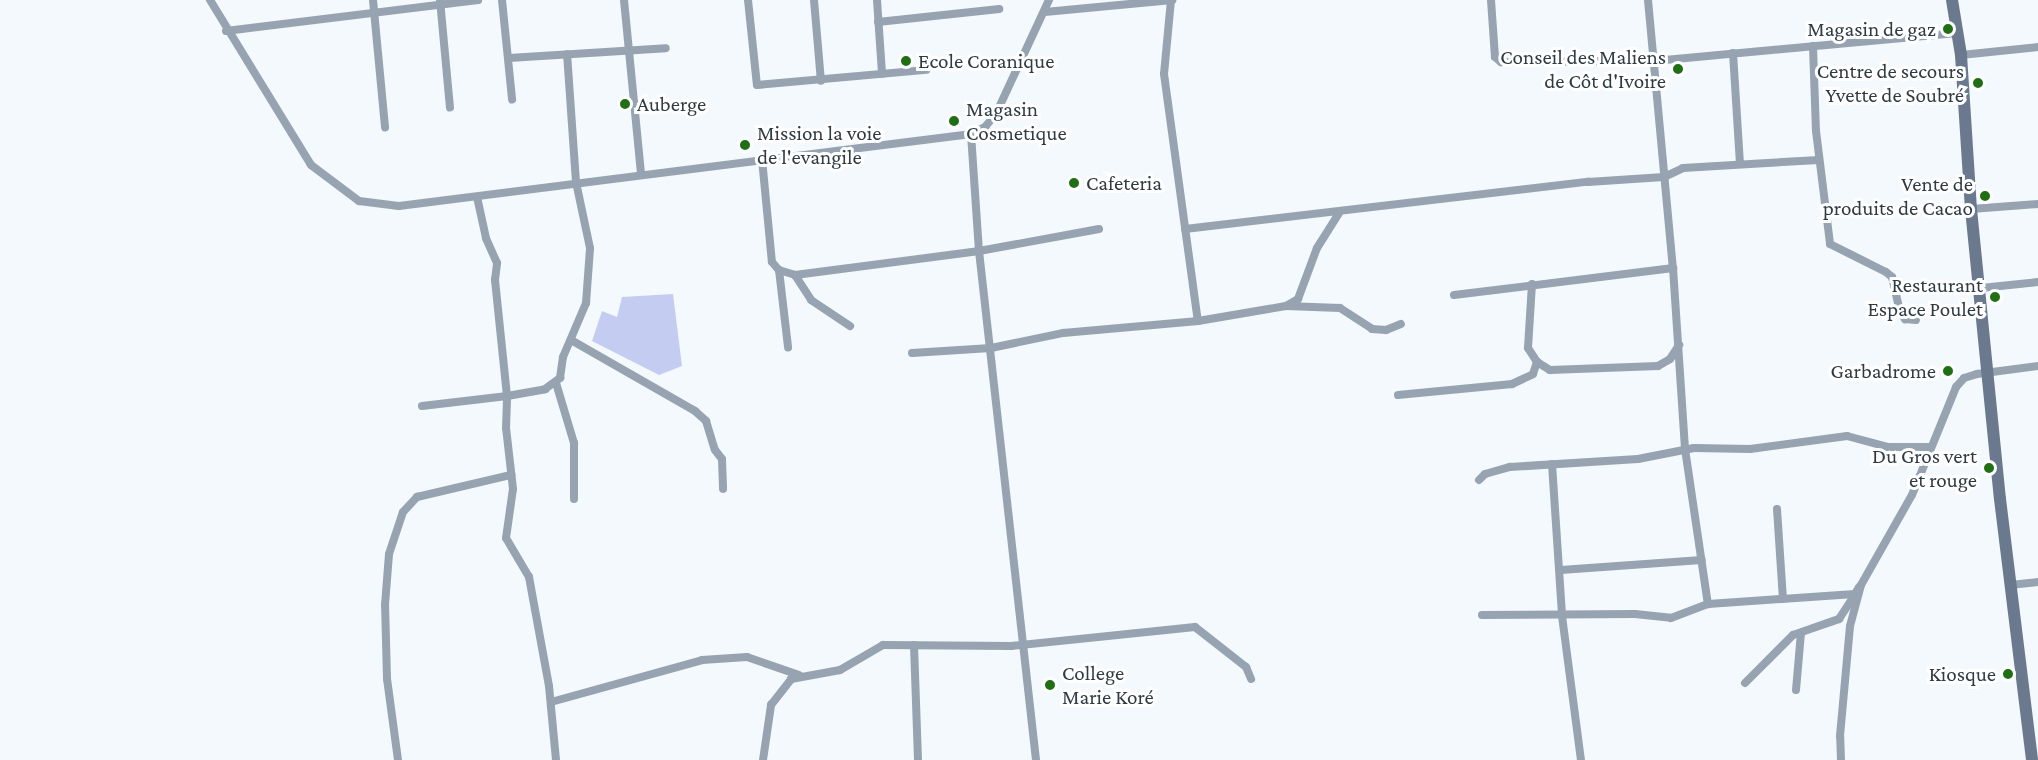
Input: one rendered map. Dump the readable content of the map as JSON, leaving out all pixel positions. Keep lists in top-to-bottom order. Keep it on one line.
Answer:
{"places":["Magasin de gaz","Ecole Coranique","Conseil des Maliens de Côt d'Ivoire","Centre de secours Yvette de Soubré","Auberge","Magasin Cosmetique","Mission la voie de l'evangile","Cafeteria","Vente de produits de Cacao","Restaurant Espace Poulet","Garbadrome","Du Gros vert et rouge","Kiosque","College Marie Koré"]}
